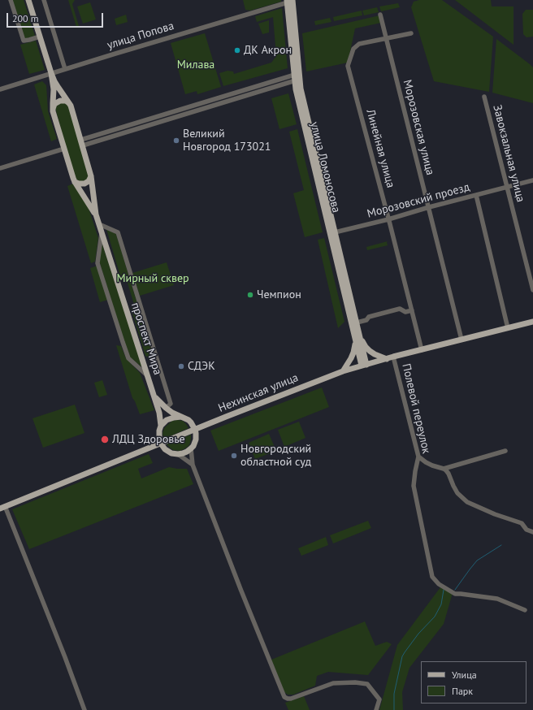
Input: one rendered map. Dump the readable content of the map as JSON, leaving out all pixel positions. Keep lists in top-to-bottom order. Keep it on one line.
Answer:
{"streets":{"main road":["улица Ломоносова","проспект Мира","Нехинская улица"],"street":["улица Попова","Морозовская улица","Линейная улица","Завокзальная улица","Морозовский проезд","Полевой переулок"]},"crossings":[["улица Попова","улица Ломоносова"],["улица Попова","проспект Мира"],["Морозовская улица","Линейная улица"],["Морозовская улица","Морозовский проезд"],["Морозовская улица","Нехинская улица"],["Линейная улица","Морозовский проезд"],["Линейная улица","Нехинская улица"],["Завокзальная улица","Морозовский проезд"],["улица Ломоносова","Морозовский проезд"],["улица Ломоносова","Нехинская улица"],["проспект Мира","Нехинская улица"],["Нехинская улица","Полевой переулок"]],"parks":["Милава","Мирный сквер"],"places":["ДК Акрон","Великий Новгород 173021","Чемпион","СДЭК","ЛДЦ Здоровье","Новгородский областной суд"],"legend":["Улица","Парк"],"scale_bar":"200 m"}
